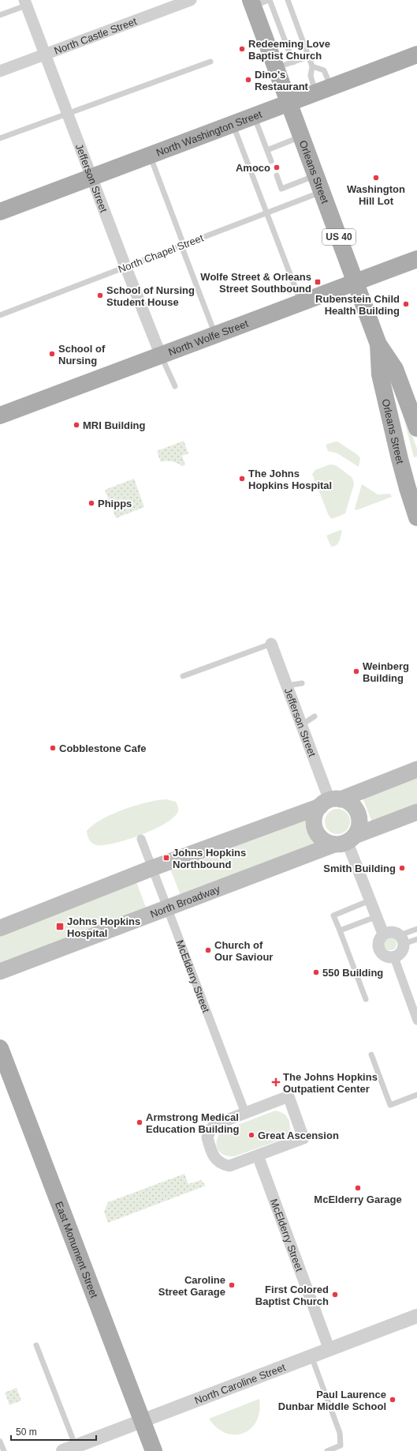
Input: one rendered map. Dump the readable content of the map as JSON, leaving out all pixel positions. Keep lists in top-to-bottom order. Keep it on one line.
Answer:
{"streets":{"main road":["North Washington Street","Orleans Street","US 40","North Wolfe Street","North Broadway","East Monument Street"],"street":["North Castle Street","Jefferson Street","McElderry Street","North Caroline Street"],"lane":["North Chapel Street"]},"crossings":[["North Castle Street","Jefferson Street"],["North Washington Street","Orleans Street"],["North Washington Street","Jefferson Street"],["Orleans Street","North Chapel Street"],["Orleans Street","North Wolfe Street"],["Jefferson Street","North Chapel Street"],["Jefferson Street","North Wolfe Street"],["Jefferson Street","North Broadway"],["North Broadway","McElderry Street"],["McElderry Street","North Caroline Street"],["East Monument Street","North Caroline Street"]],"places":{"other":["Redeeming Love Baptist Church","Dino's Restaurant","Amoco","Washington Hill Lot","School of Nursing Student House","Rubenstein Child Health Building","School of Nursing","MRI Building","The Johns Hopkins Hospital","Phipps","Weinberg Building","Cobblestone Cafe","Smith Building","Church of Our Saviour","550 Building","Armstrong Medical Education Building","Great Ascension","McElderry Garage","Caroline Street Garage","First Colored Baptist Church","Paul Laurence Dunbar Middle School"],"transit":["Wolfe Street & Orleans Street Southbound","Johns Hopkins Northbound","Johns Hopkins Hospital"],"health":["The Johns Hopkins Outpatient Center"]},"scale_bar":"50 m"}
